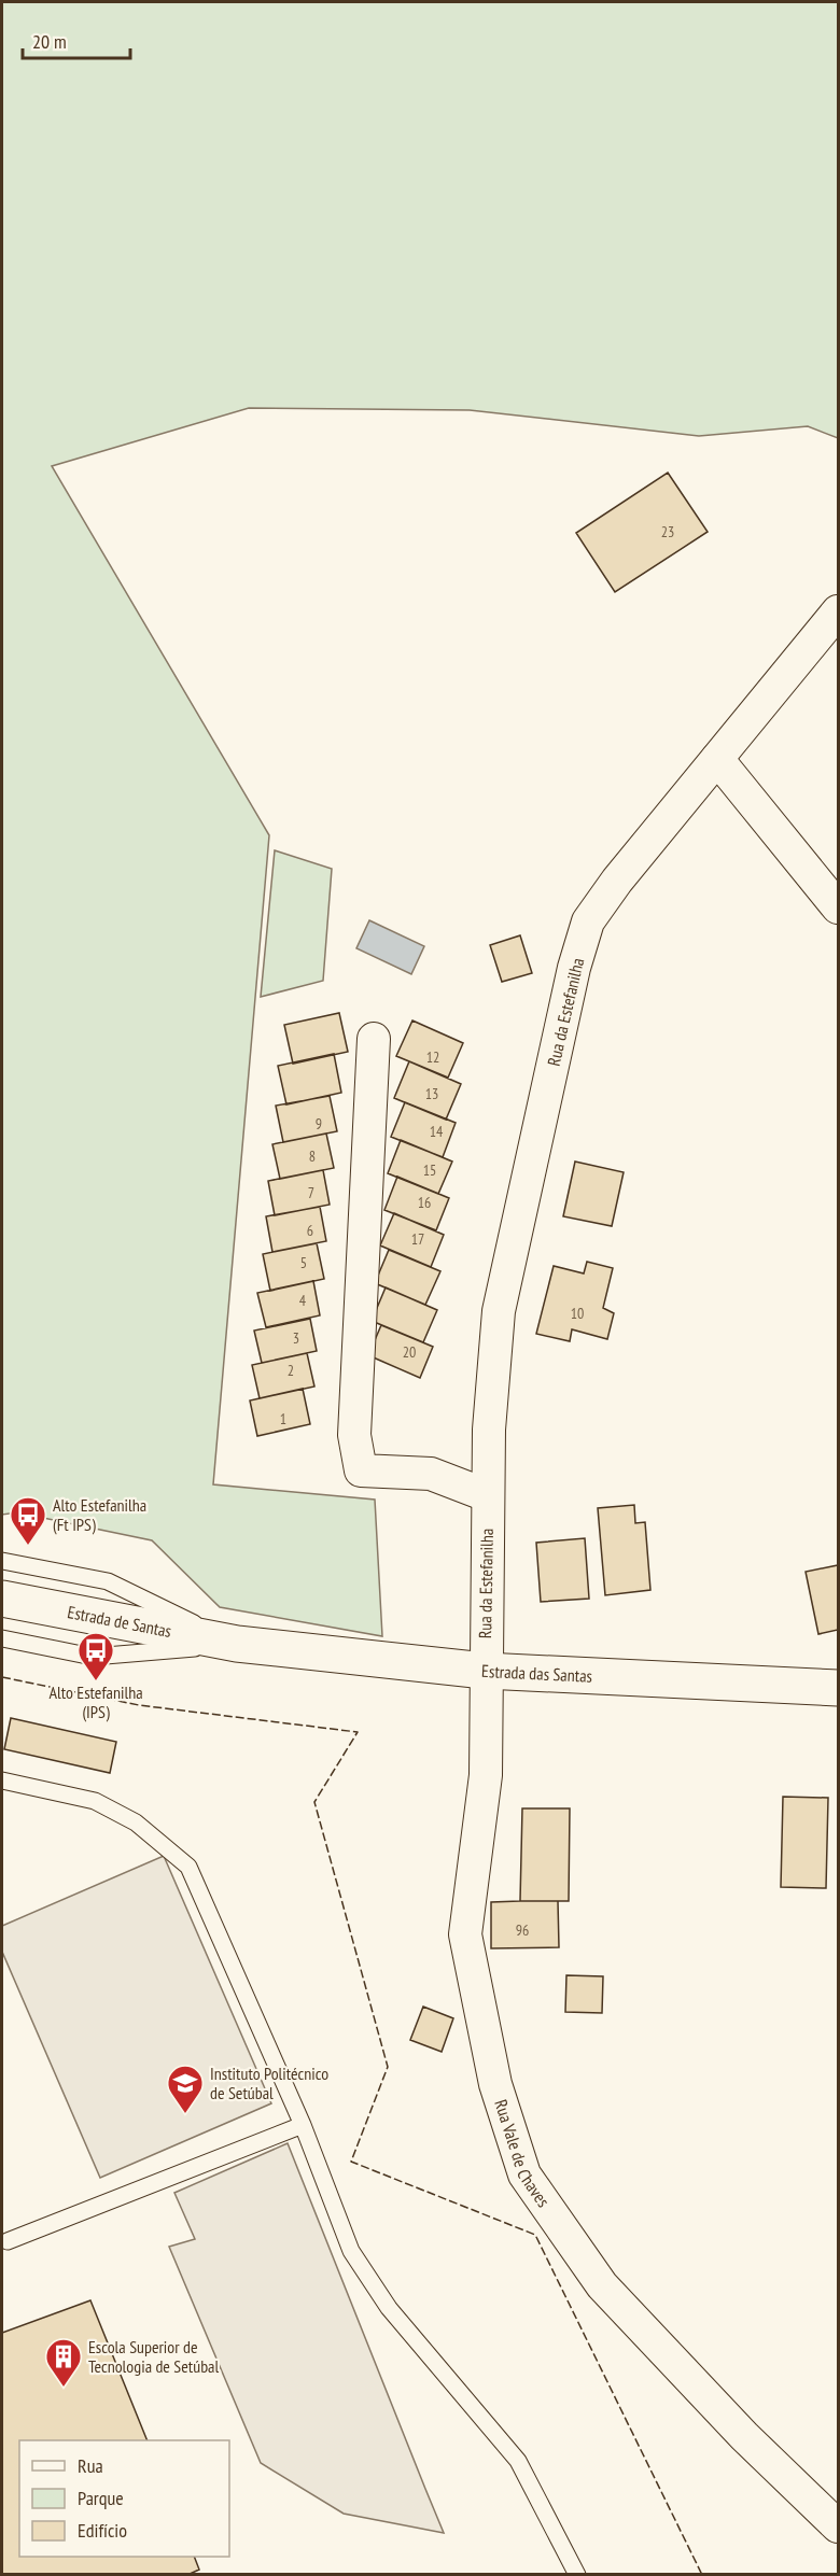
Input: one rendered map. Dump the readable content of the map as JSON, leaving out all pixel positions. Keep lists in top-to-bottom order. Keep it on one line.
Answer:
{"streets":{"main road":["Estrada de Santas","Estrada das Santas"],"street":["Rua da Estefanilha","Rua Vale de Chaves"]},"crossings":[["Rua da Estefanilha","Estrada das Santas"],["Rua da Estefanilha","Rua Vale de Chaves"],["Estrada de Santas","Estrada das Santas"],["Estrada das Santas","Rua Vale de Chaves"]],"places":{"bus stop":["Alto Estefanilha (Ft IPS)","Alto Estefanilha (IPS)"],"school or university":["Instituto Politécnico de Setúbal"],"building":["Escola Superior de Tecnologia de Setúbal"]},"house_numbers":["23","12","13","9","14","8","15","7","16","6","17","5","4","10","3","20","2","1","96"],"legend":["Rua","Parque","Edifício"],"scale_bar":"20 m"}
